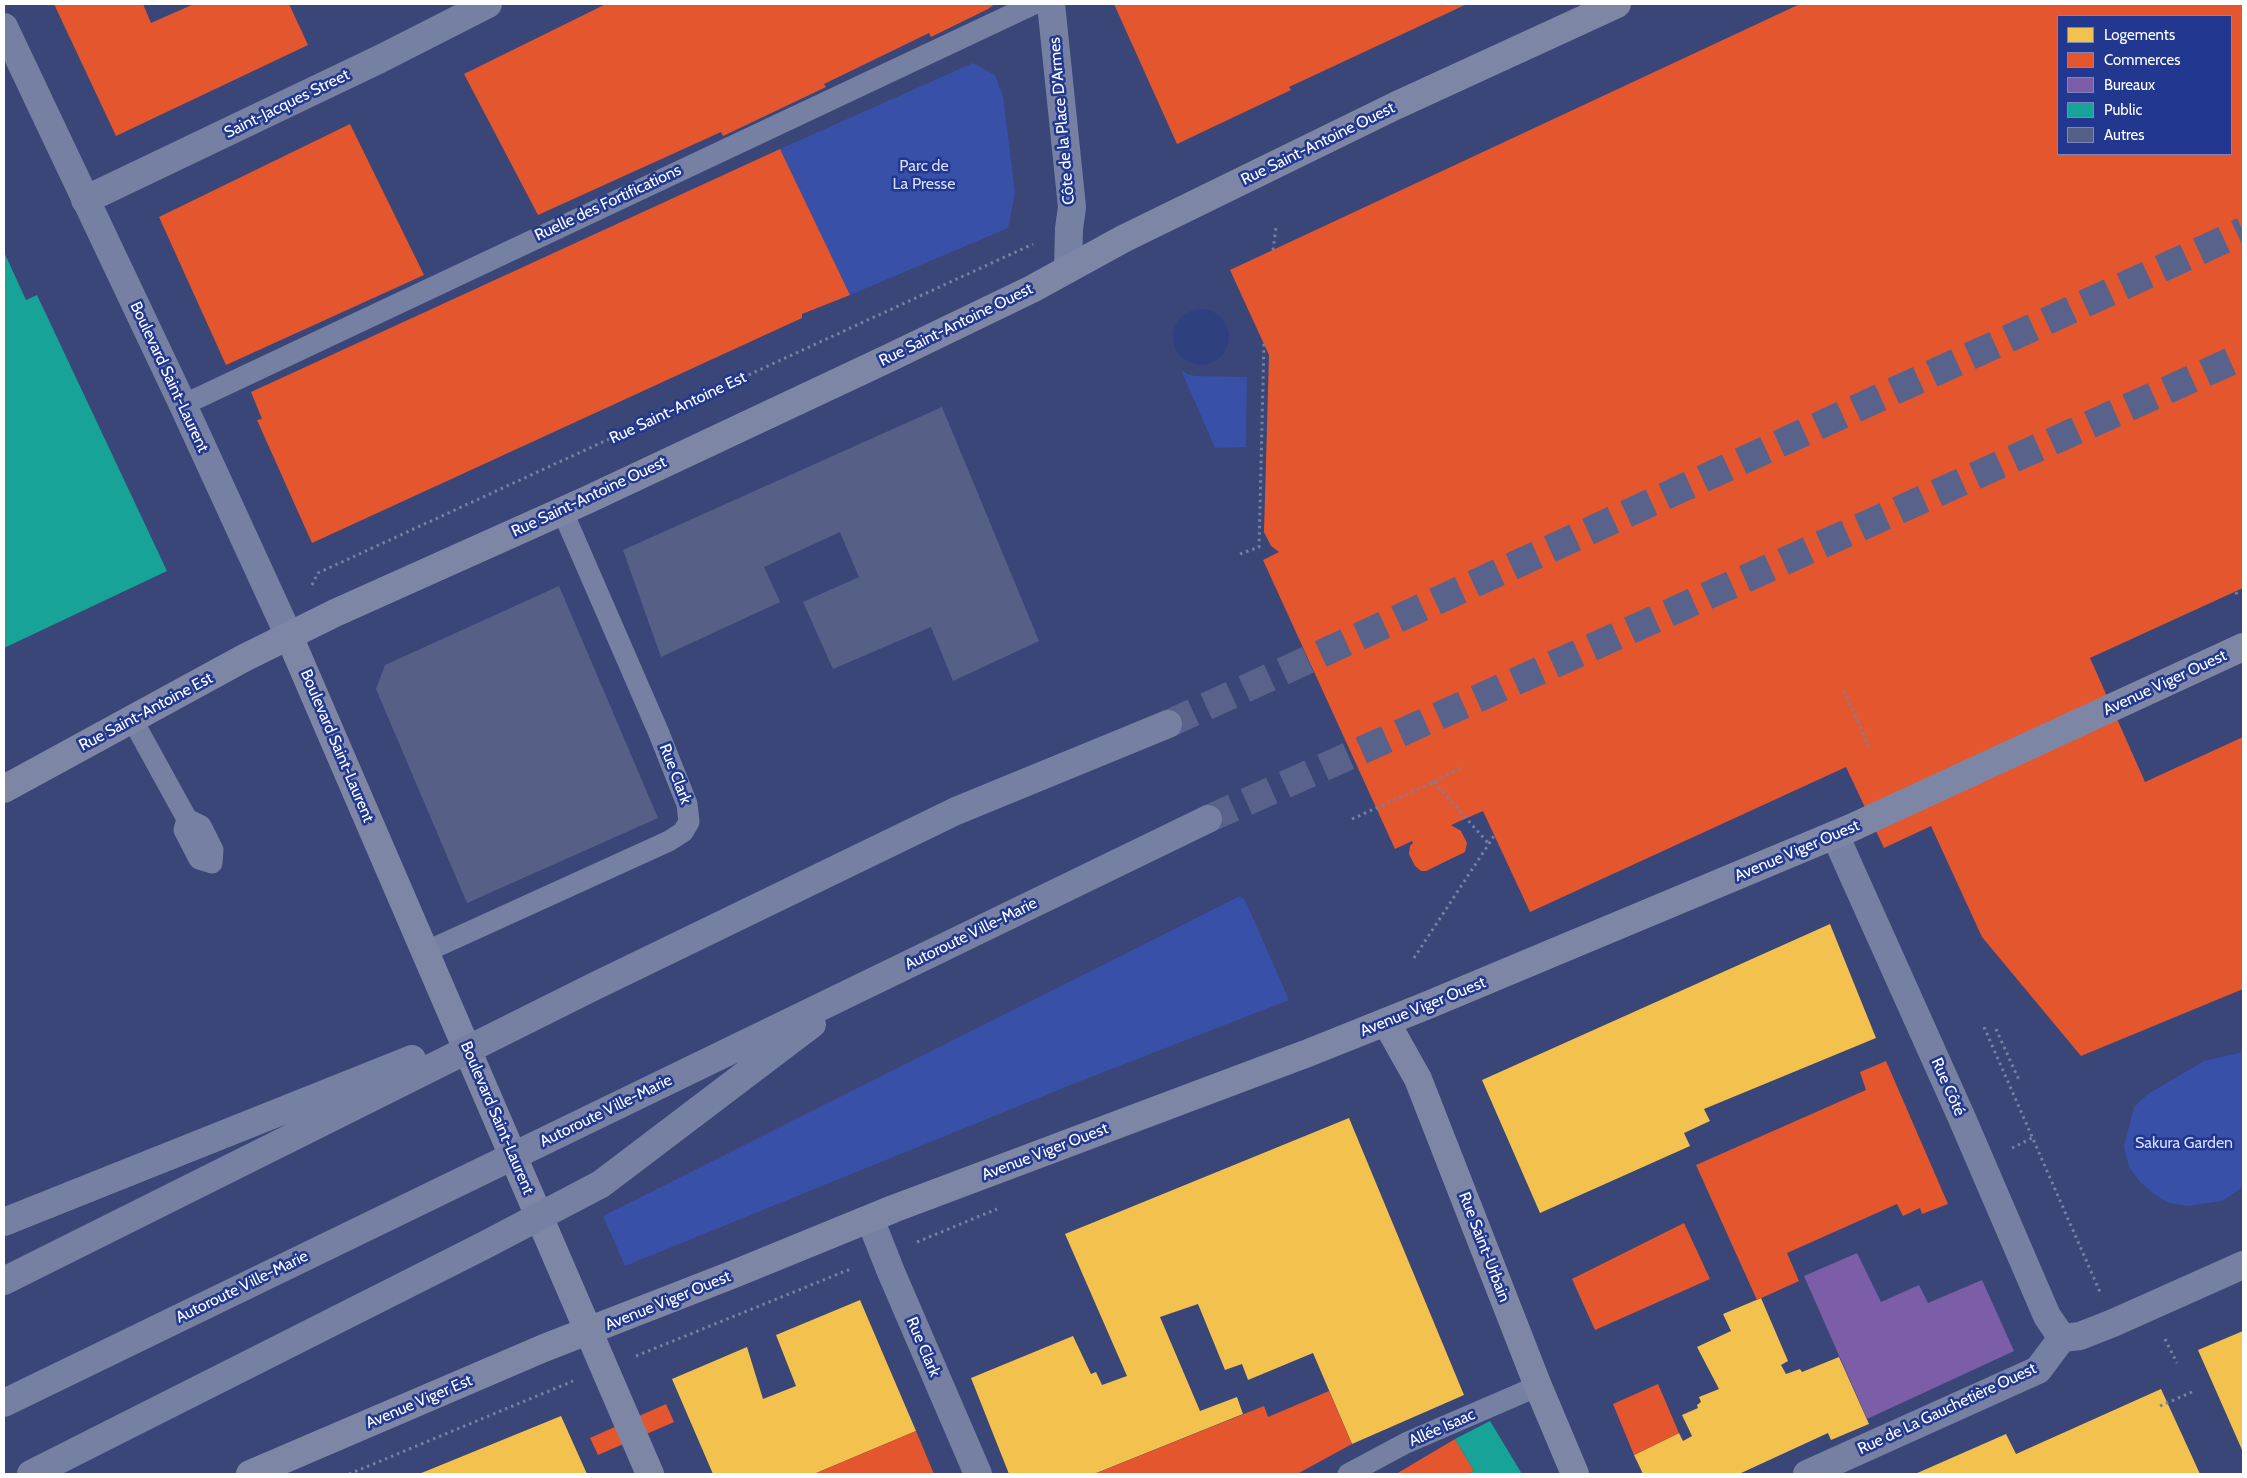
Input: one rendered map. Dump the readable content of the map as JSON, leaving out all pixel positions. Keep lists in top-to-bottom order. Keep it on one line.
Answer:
{"streets":{"main road":["Saint-Jacques Street","Côte de la Place D'Armes","Rue Saint-Antoine Ouest","Boulevard Saint-Laurent","Rue Saint-Antoine Est","Avenue Viger Ouest","Rue Clark","Autoroute Ville-Marie","Rue Côté","Rue Saint-Urbain","Avenue Viger Est","Rue de La Gauchetière Ouest"],"lane":["Ruelle des Fortifications","Allée Isaac"]},"crossings":[["Saint-Jacques Street","Boulevard Saint-Laurent"],["Côte de la Place D'Armes","Rue Saint-Antoine Ouest"],["Rue Saint-Antoine Ouest","Boulevard Saint-Laurent"],["Rue Saint-Antoine Ouest","Rue Saint-Antoine Est"],["Rue Saint-Antoine Ouest","Rue Clark"],["Ruelle des Fortifications","Boulevard Saint-Laurent"],["Boulevard Saint-Laurent","Rue Saint-Antoine Est"],["Boulevard Saint-Laurent","Avenue Viger Ouest"],["Boulevard Saint-Laurent","Rue Clark"],["Boulevard Saint-Laurent","Avenue Viger Est"],["Avenue Viger Ouest","Rue Clark"],["Avenue Viger Ouest","Rue Côté"],["Avenue Viger Ouest","Rue Saint-Urbain"],["Avenue Viger Ouest","Avenue Viger Est"],["Rue Côté","Rue de La Gauchetière Ouest"],["Rue Saint-Urbain","Allée Isaac"]],"parks":["Parc de La Presse","Sakura Garden"],"legend":["Logements","Commerces","Bureaux","Public","Autres"]}
